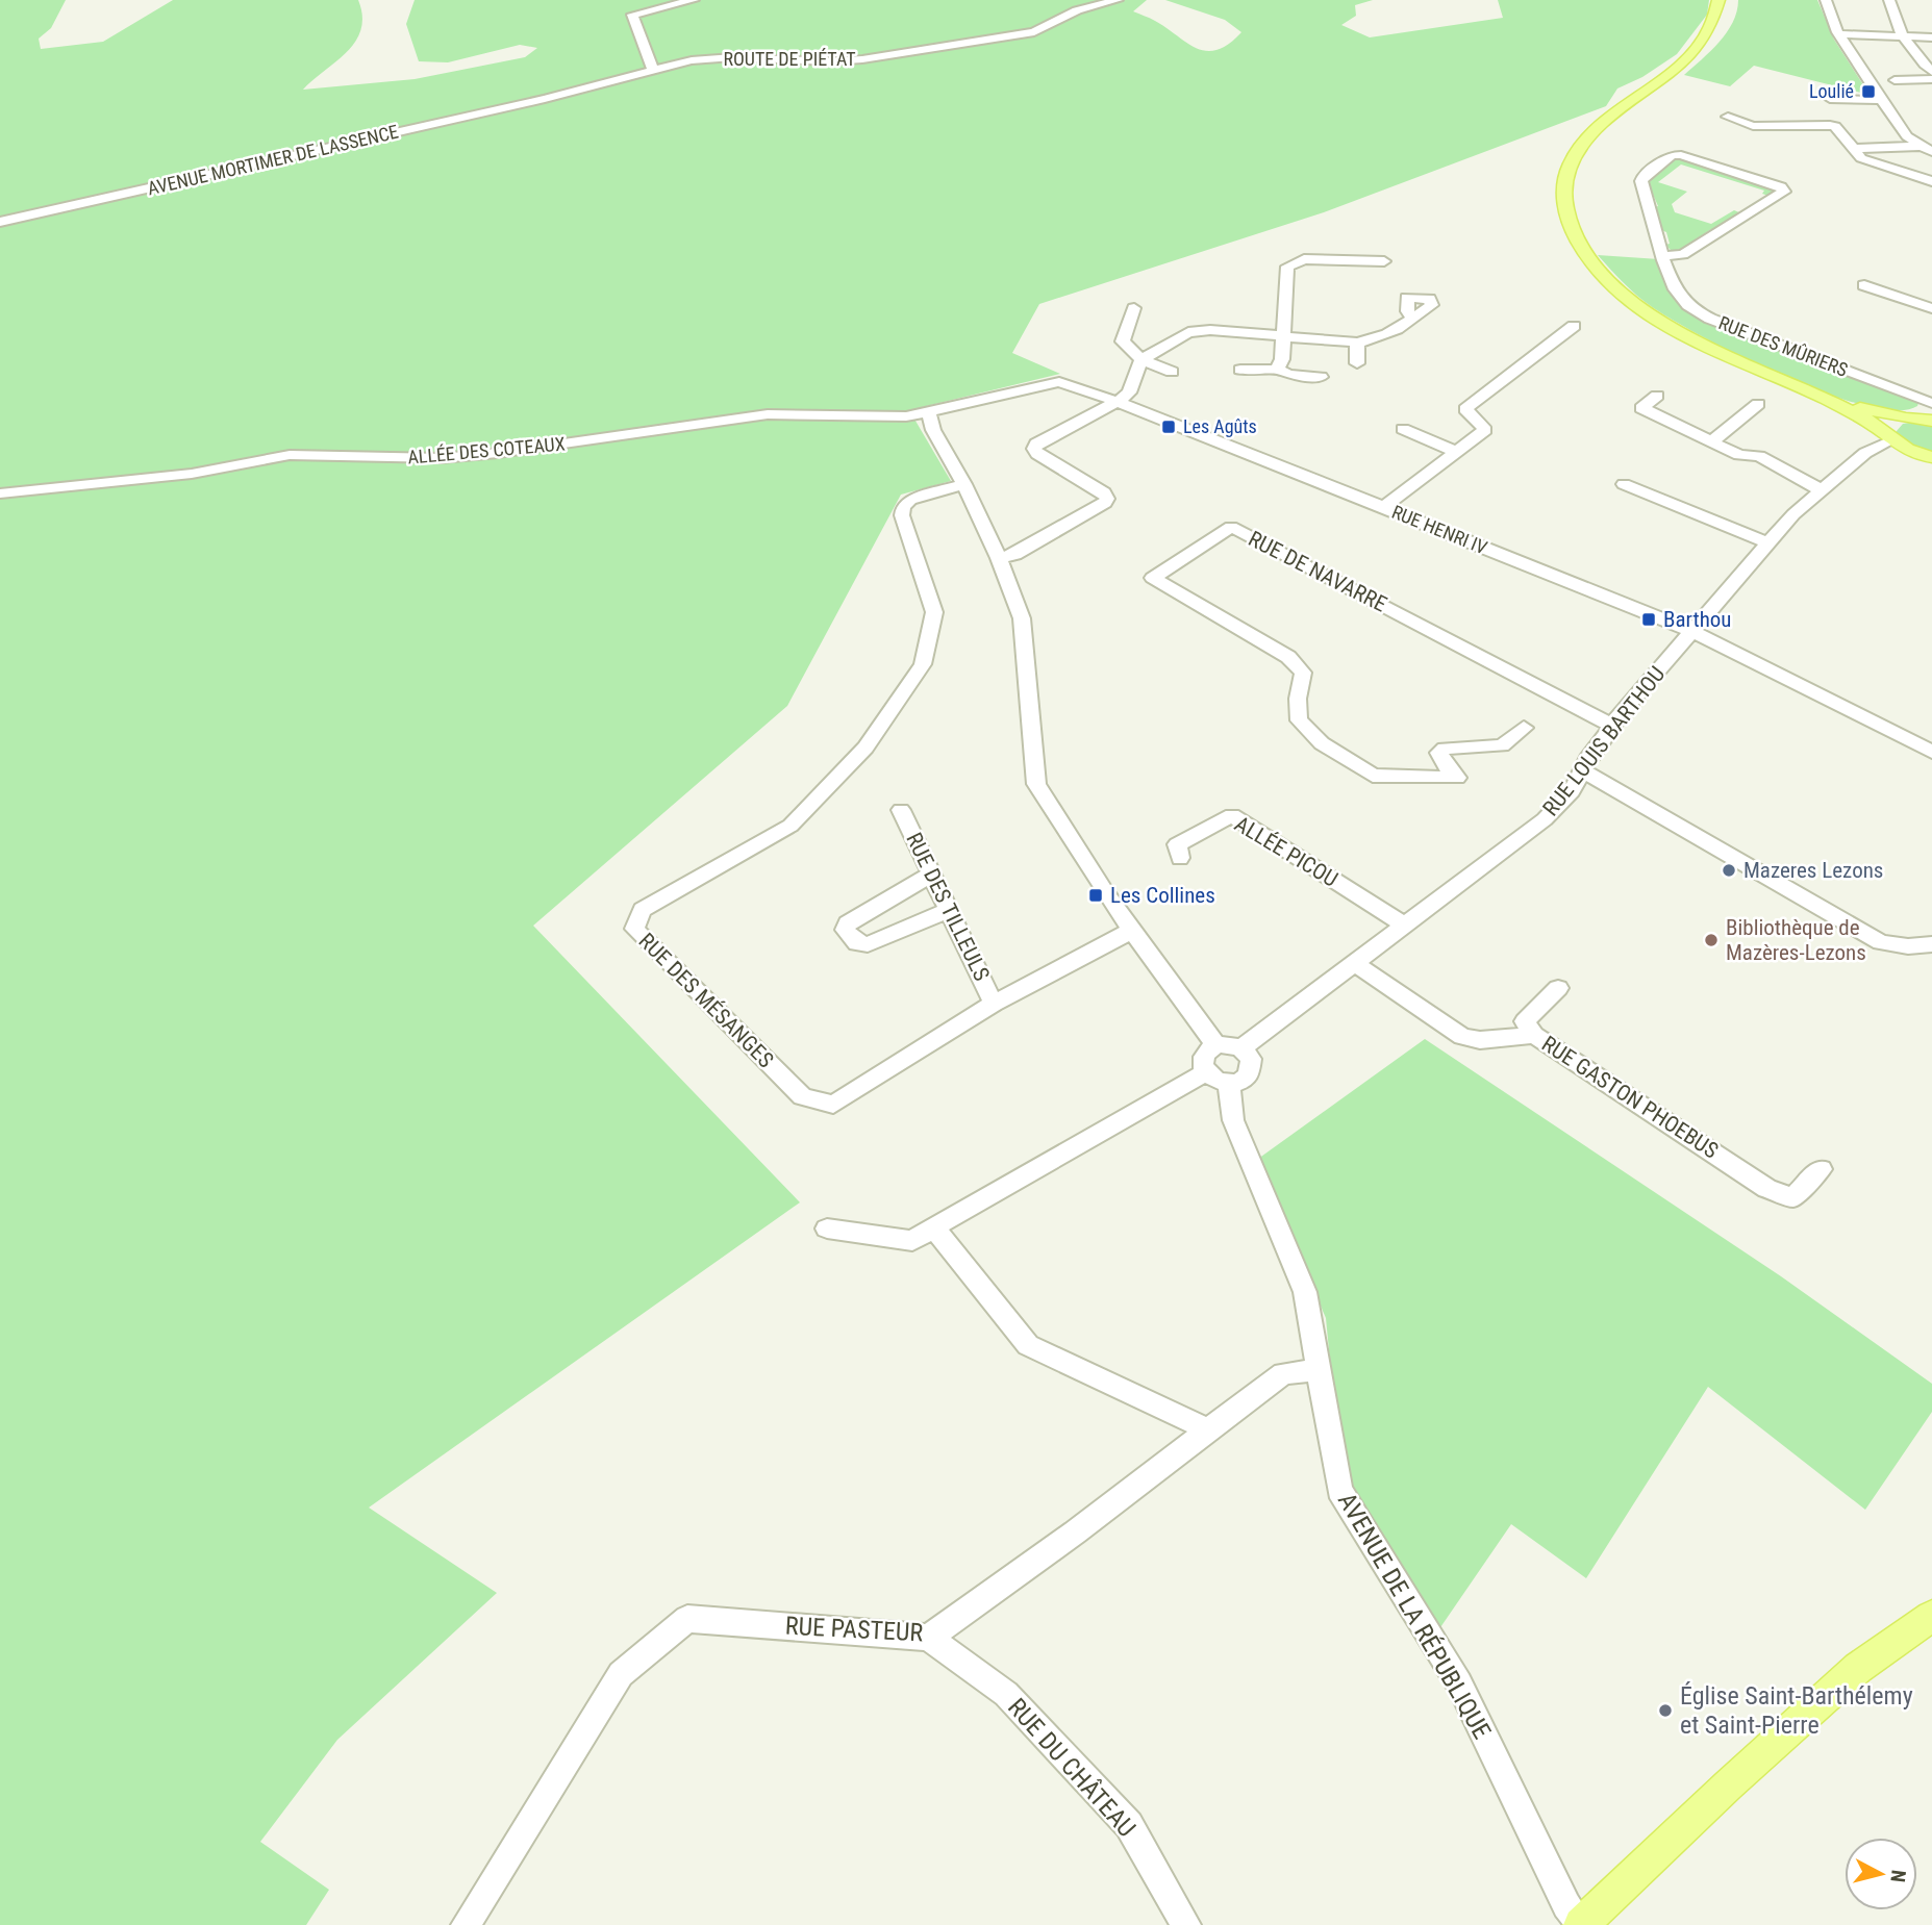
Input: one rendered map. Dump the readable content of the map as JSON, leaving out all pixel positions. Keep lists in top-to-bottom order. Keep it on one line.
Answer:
{"streets":{"street":["ROUTE DE PIÉTAT","AVENUE MORTIMER DE LASSENCE","RUE DES MÛRIERS","ALLÉE DES COTEAUX","RUE HENRI IV","RUE DE NAVARRE","RUE LOUIS BARTHOU","ALLÉE PICOU","RUE DES TILLEULS","RUE DES MÉSANGES","RUE GASTON PHOEBUS","AVENUE DE LA RÉPUBLIQUE","RUE PASTEUR","RUE DU CHÂTEAU"]},"crossings":[["ROUTE DE PIÉTAT","AVENUE MORTIMER DE LASSENCE"],["ALLÉE DES COTEAUX","RUE HENRI IV"],["RUE HENRI IV","RUE LOUIS BARTHOU"],["RUE DE NAVARRE","RUE LOUIS BARTHOU"],["RUE LOUIS BARTHOU","ALLÉE PICOU"],["RUE LOUIS BARTHOU","RUE GASTON PHOEBUS"],["RUE LOUIS BARTHOU","AVENUE DE LA RÉPUBLIQUE"],["RUE DES TILLEULS","RUE DES MÉSANGES"],["AVENUE DE LA RÉPUBLIQUE","RUE PASTEUR"],["RUE PASTEUR","RUE DU CHÂTEAU"]],"places":{"transit":["Loulié","Les Agûts","Barthou","Les Collines"],"other":["Mazeres Lezons","Bibliothèque de Mazères-Lezons","Église Saint-Barthélemy et Saint-Pierre"]},"north":"right"}
